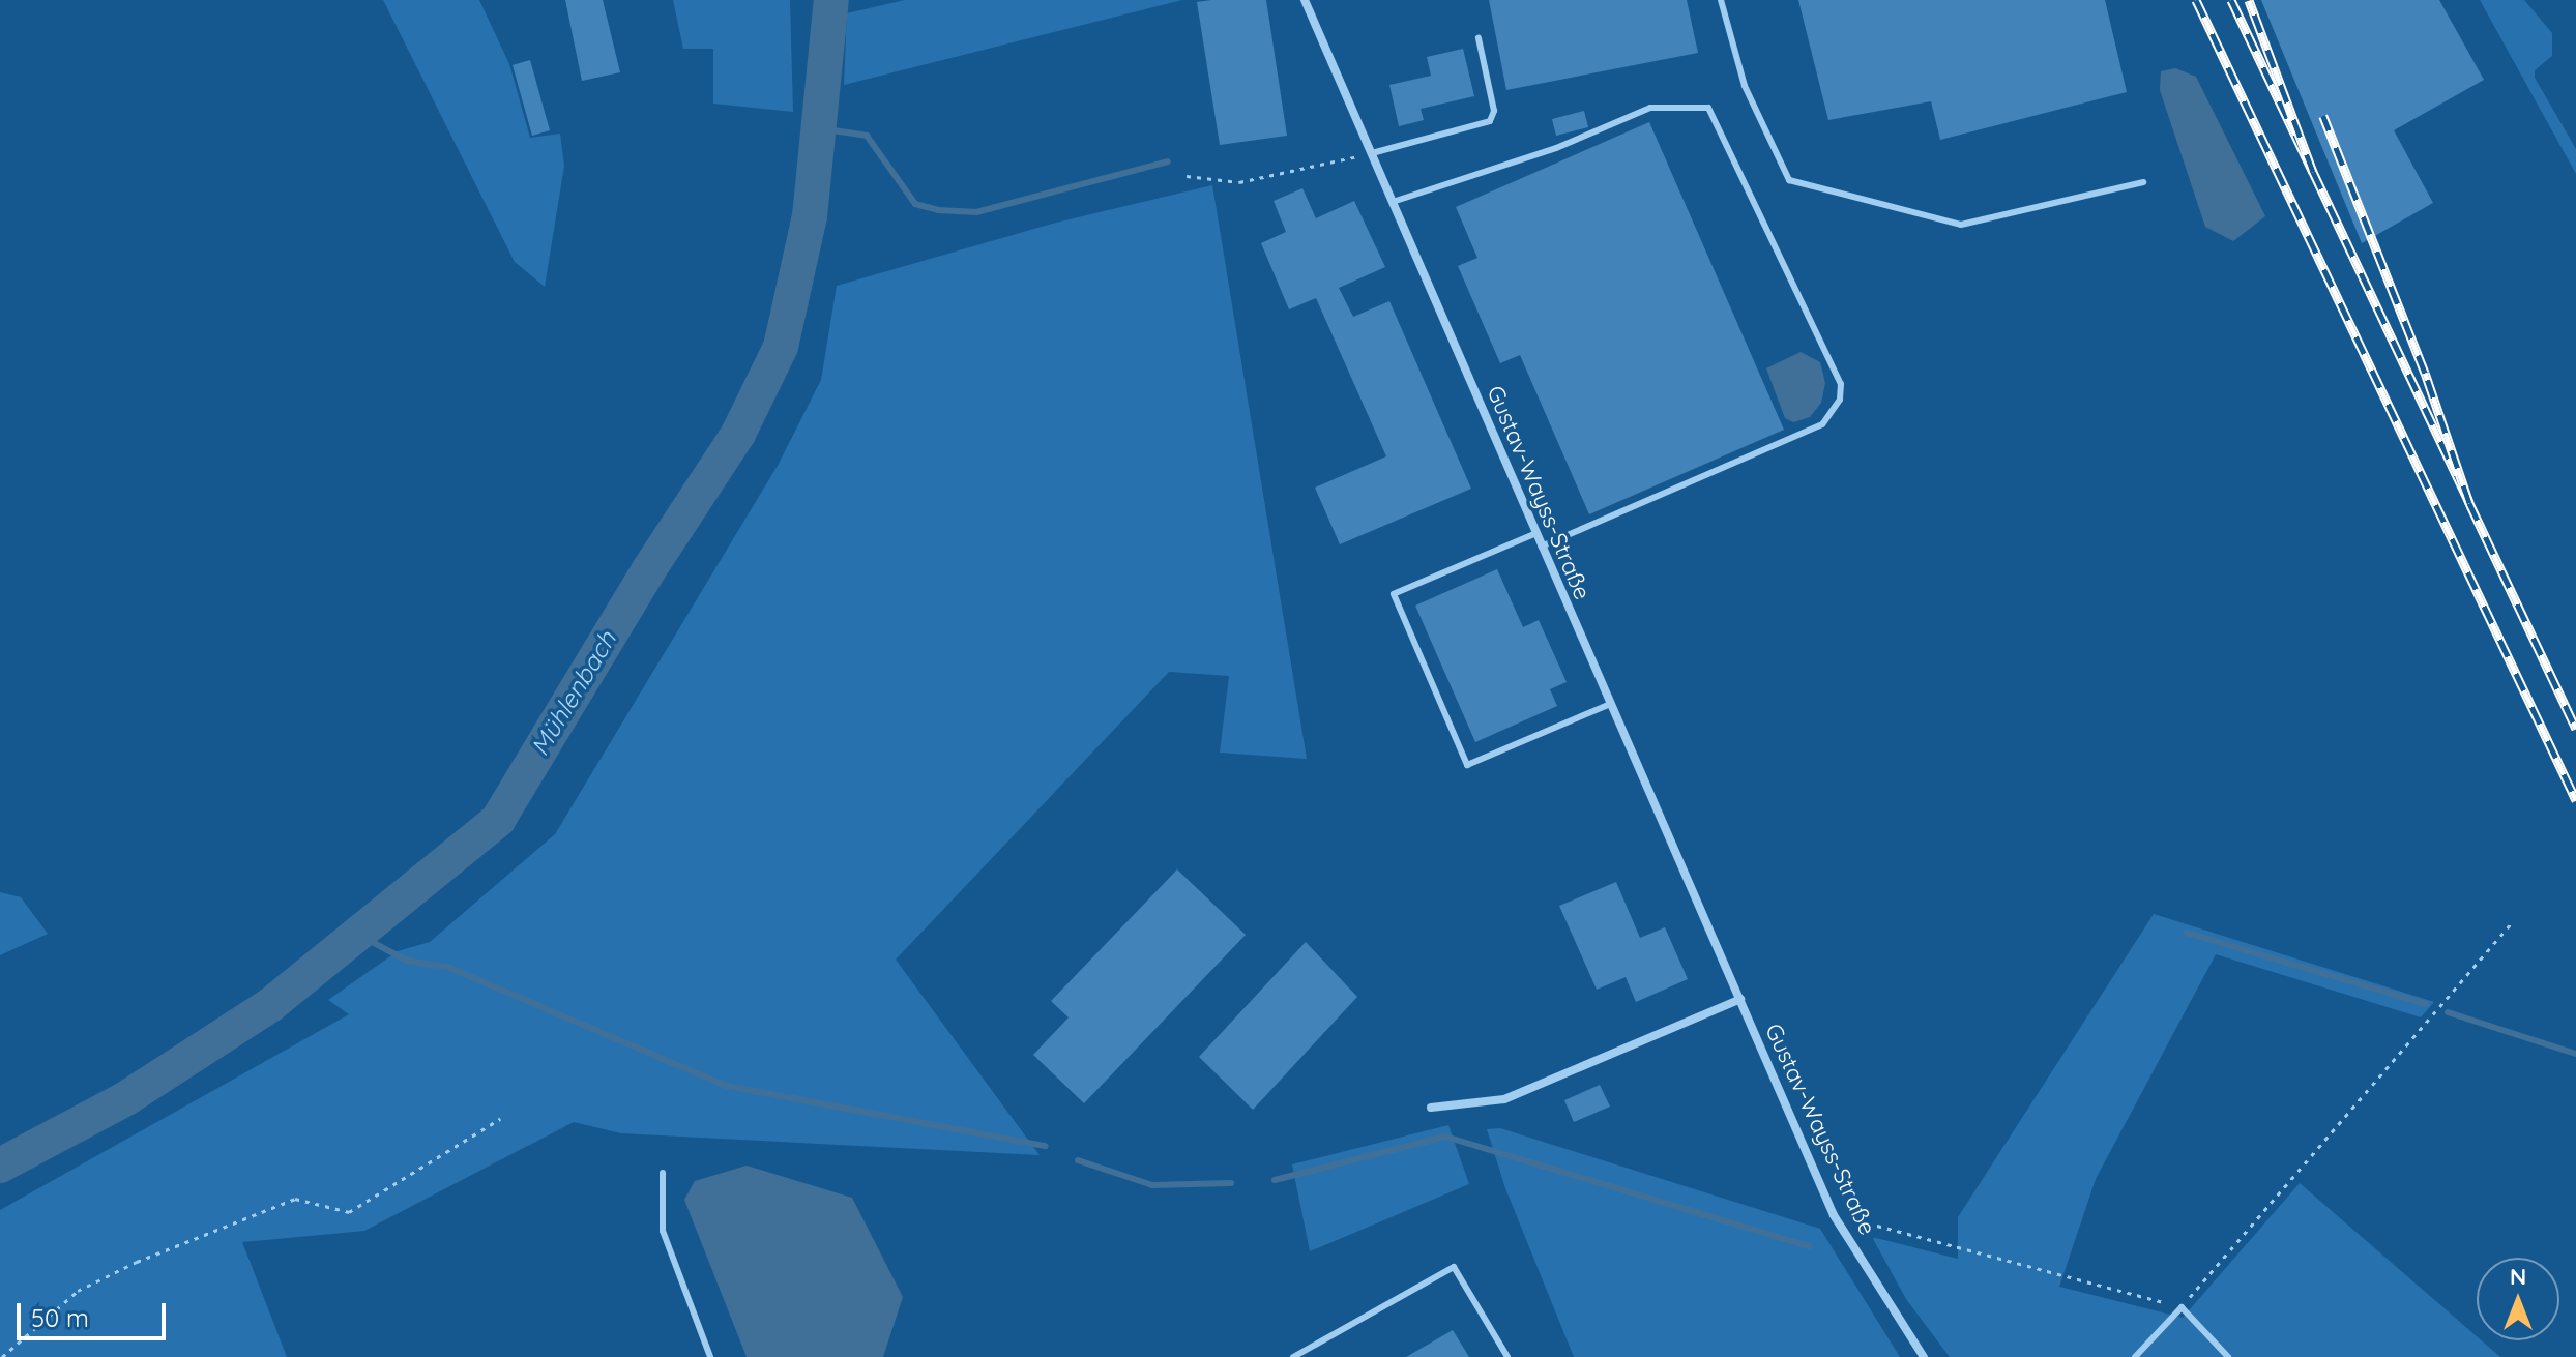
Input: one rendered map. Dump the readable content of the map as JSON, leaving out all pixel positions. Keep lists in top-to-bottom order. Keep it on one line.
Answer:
{"streets":{"street":["Gustav-Wayss-Straße"]},"water":["Mühlenbach"],"scale_bar":"50 m","north":"top"}
